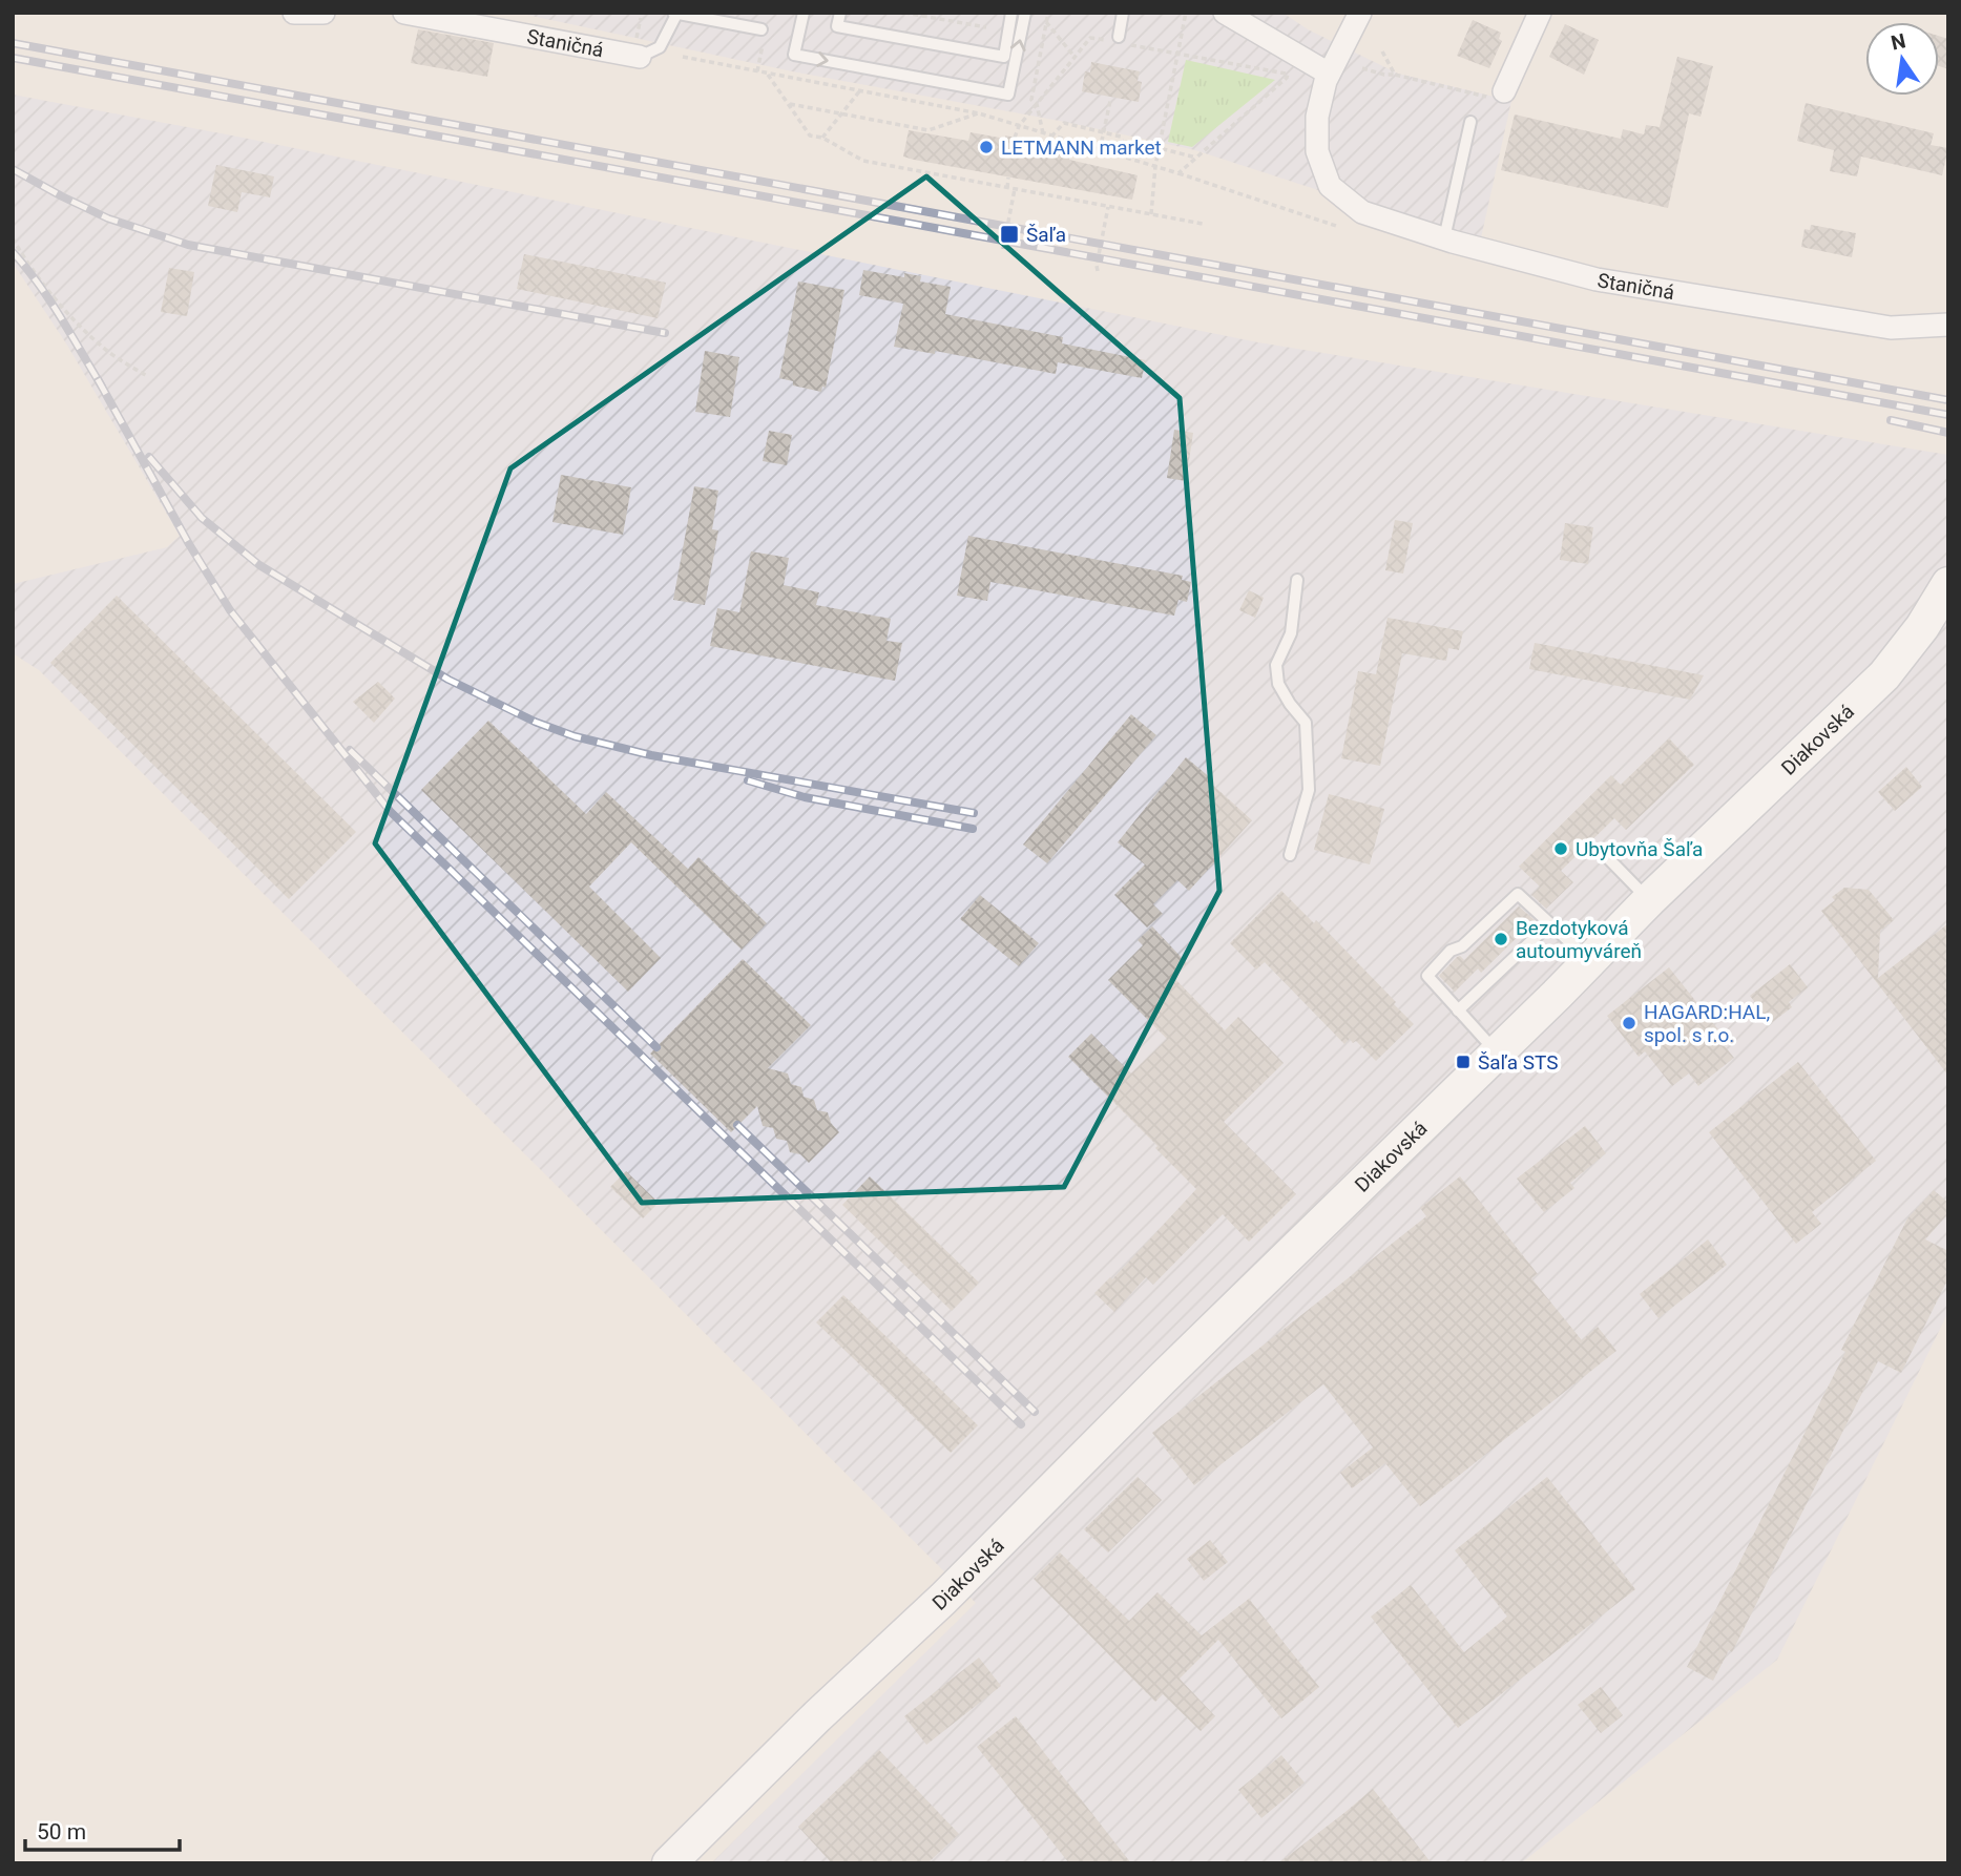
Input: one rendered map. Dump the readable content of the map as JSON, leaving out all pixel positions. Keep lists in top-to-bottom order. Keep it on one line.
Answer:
{"streets":{"street":["Staničná","Diakovská"]},"places":{"other":["LETMANN market","Ubytovňa Šaľa","Bezdotyková autoumyváreň","HAGARD:HAL, spol. s r.o."],"transit":["Šaľa","Šaľa STS"]},"scale_bar":"50 m","north":"top"}
